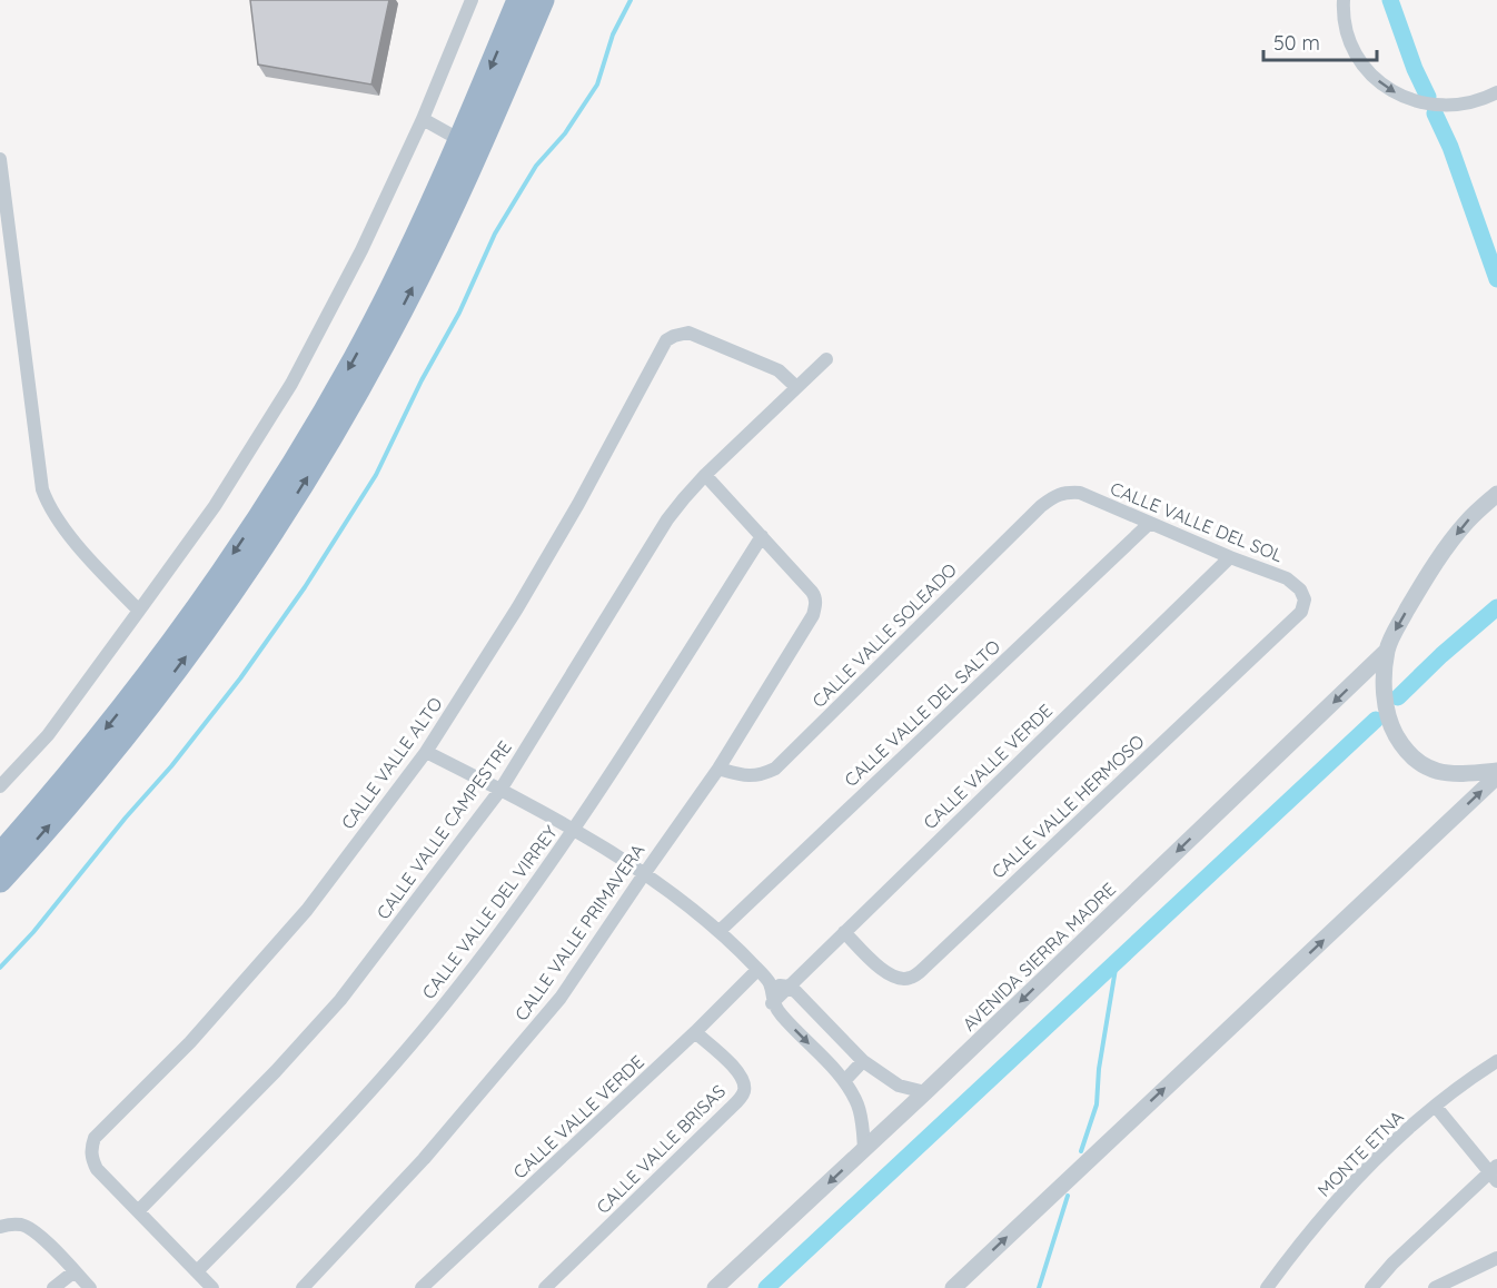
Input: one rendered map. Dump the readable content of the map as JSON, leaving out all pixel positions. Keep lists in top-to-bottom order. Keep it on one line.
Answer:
{"streets":{"street":["CALLE VALLE DEL SOL","CALLE VALLE SOLEADO","CALLE VALLE DEL SALTO","CALLE VALLE ALTO","CALLE VALLE VERDE","CALLE VALLE HERMOSO","CALLE VALLE CAMPESTRE","CALLE VALLE DEL VIRREY","CALLE VALLE PRIMAVERA","AVENIDA SIERRA MADRE","CALLE VALLE BRISAS","MONTE ETNA"]},"crossings":[["CALLE VALLE DEL SOL","CALLE VALLE SOLEADO"],["CALLE VALLE DEL SOL","CALLE VALLE DEL SALTO"],["CALLE VALLE DEL SOL","CALLE VALLE VERDE"],["CALLE VALLE DEL SOL","CALLE VALLE HERMOSO"],["CALLE VALLE SOLEADO","CALLE VALLE PRIMAVERA"],["CALLE VALLE ALTO","CALLE VALLE CAMPESTRE"],["CALLE VALLE VERDE","CALLE VALLE HERMOSO"],["CALLE VALLE VERDE","CALLE VALLE BRISAS"],["CALLE VALLE DEL VIRREY","CALLE VALLE PRIMAVERA"]],"one_way":["AVENIDA SIERRA MADRE"],"scale_bar":"50 m"}
